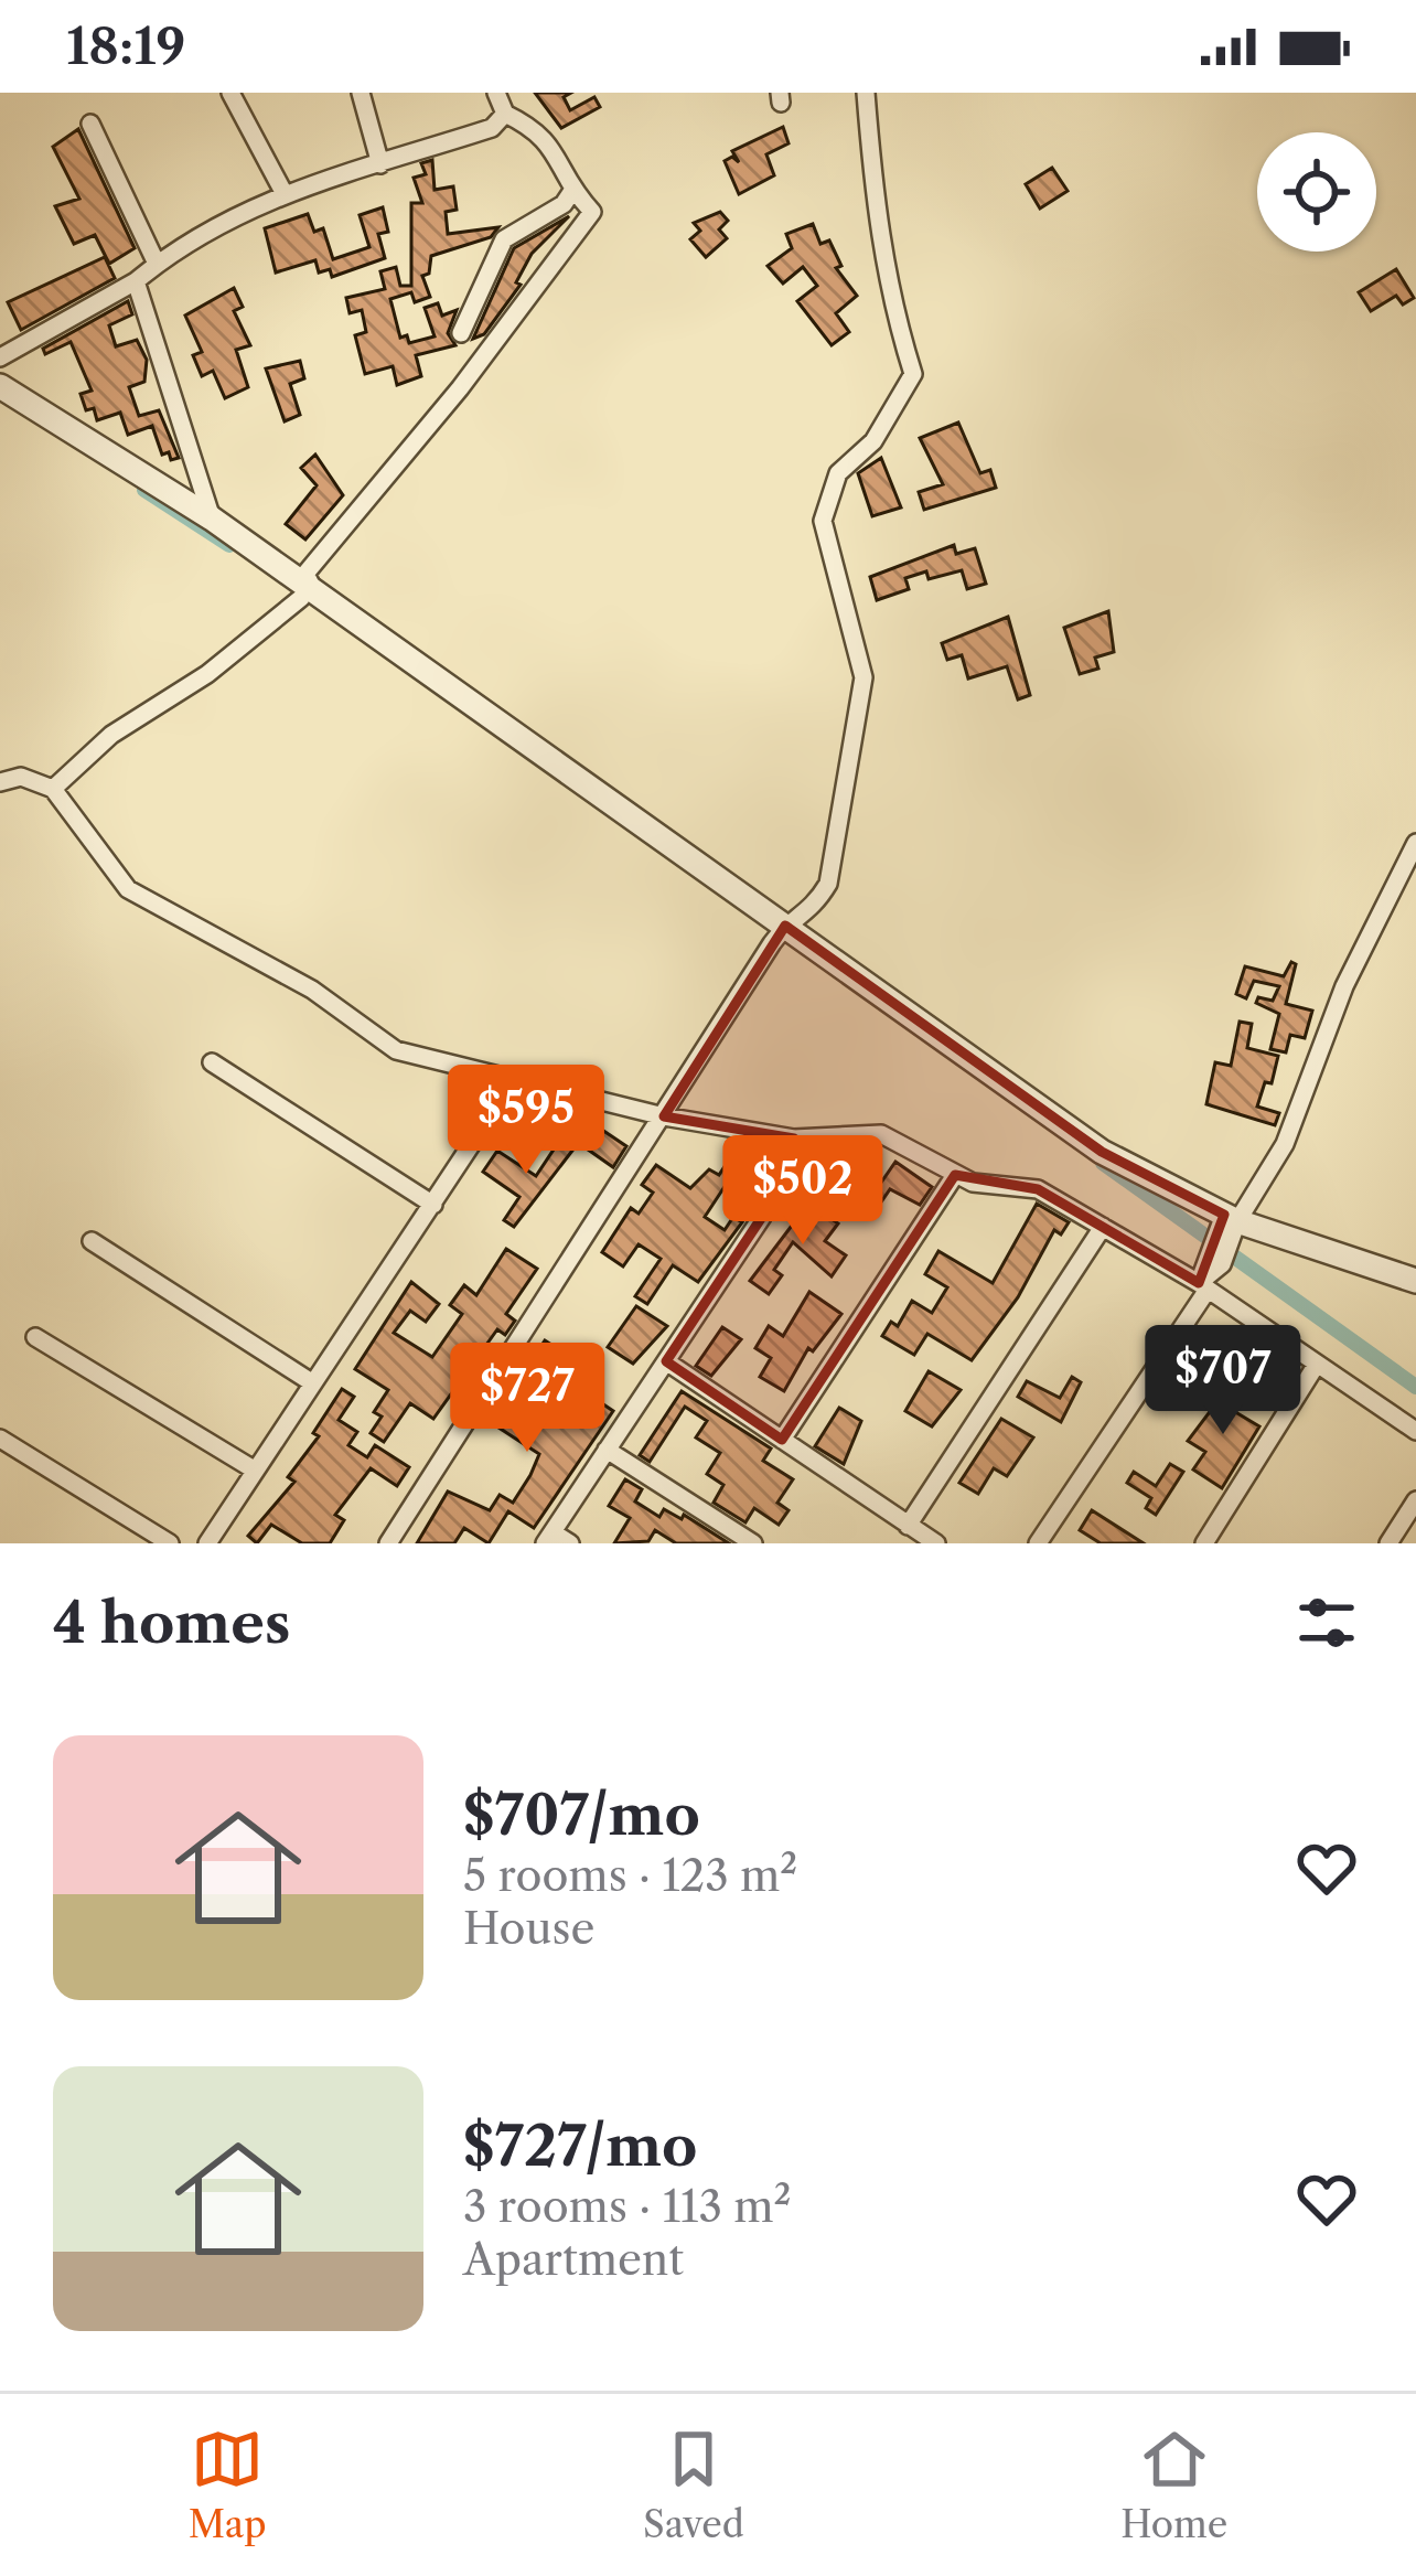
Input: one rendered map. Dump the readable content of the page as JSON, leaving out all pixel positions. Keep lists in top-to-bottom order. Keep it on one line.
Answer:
{"page":{"status":"18:19","price":["$595","$502","$707","$727"],"heading":"4 homes","list":[{"name":"$707/mo","note":"5 rooms · 123 m² · House"},{"name":"$727/mo","note":"3 rooms · 113 m² · Apartment"}],"tabs":["Map","Saved","Home"]}}
